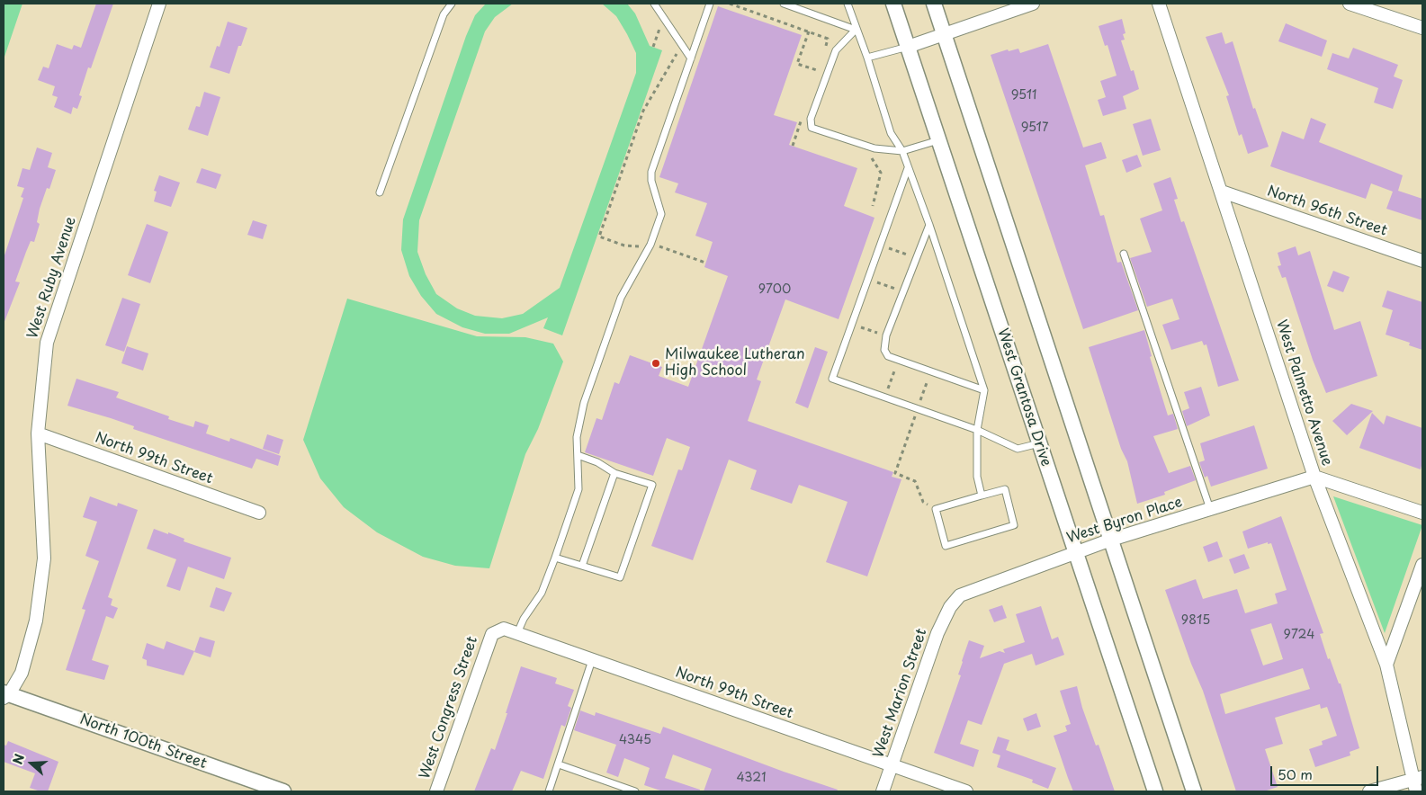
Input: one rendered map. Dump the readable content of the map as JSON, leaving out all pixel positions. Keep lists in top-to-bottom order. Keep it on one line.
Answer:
{"streets":{"street":["North 96th Street","West Ruby Avenue","West Palmetto Avenue","West Grantosa Drive","North 99th Street","West Byron Place","West Marion Street","West Congress Street","North 100th Street"]},"crossings":[["North 96th Street","West Palmetto Avenue"],["West Ruby Avenue","North 99th Street"],["West Ruby Avenue","North 100th Street"],["West Palmetto Avenue","West Byron Place"],["West Grantosa Drive","West Byron Place"],["North 99th Street","West Marion Street"],["North 99th Street","West Congress Street"],["West Byron Place","West Marion Street"]],"places":["Milwaukee Lutheran High School"],"house_numbers":["9511","9517","9700","9815","9724","4345","4321"],"scale_bar":"50 m","north":"left"}
